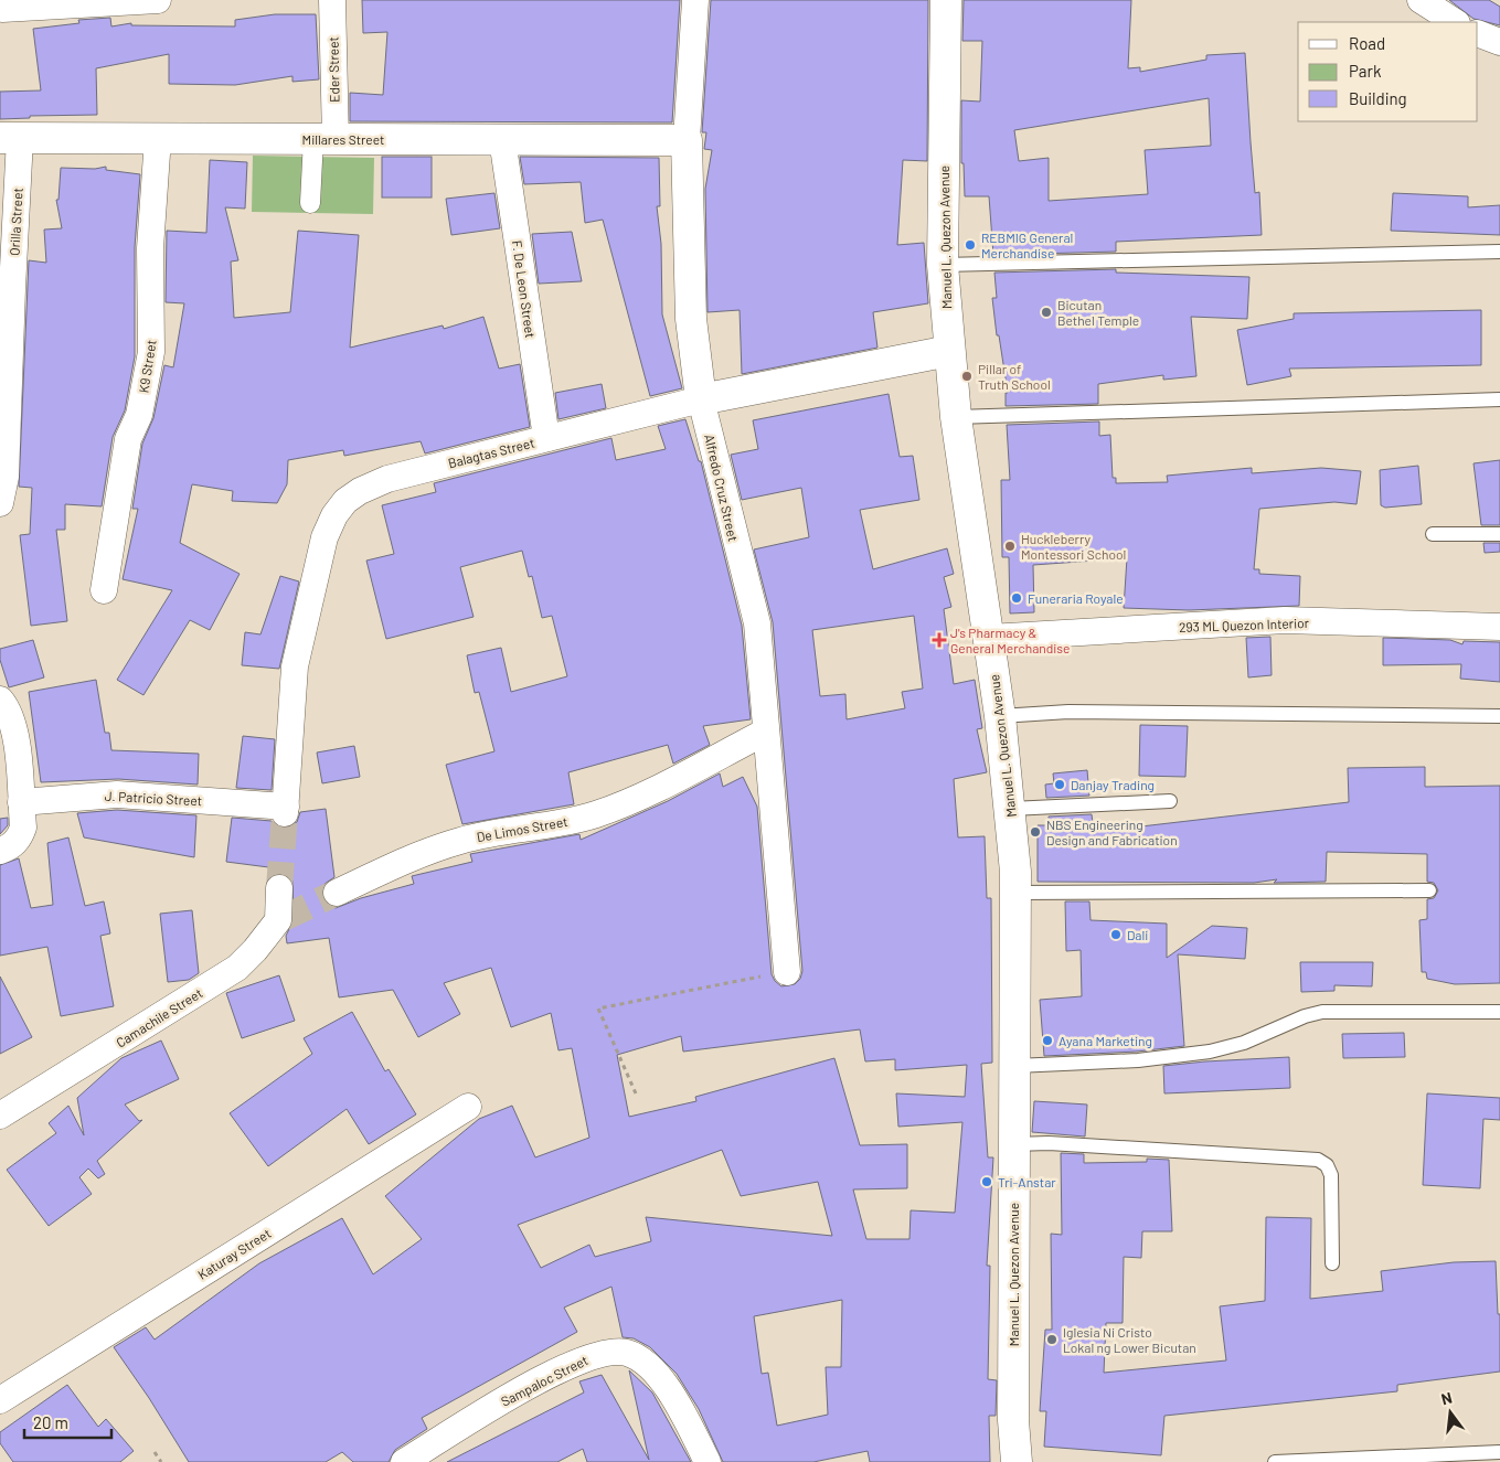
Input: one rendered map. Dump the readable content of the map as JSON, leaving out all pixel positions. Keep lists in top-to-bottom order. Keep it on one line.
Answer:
{"streets":{"main road":["Millares Street","Manuel L. Quezon Avenue","Balagtas Street","Alfredo Cruz Street"],"street":["Eder Street","Orilla Street","F. De Leon Street","K9 Street","293 ML Quezon Interior","J. Patricio Street","De Limos Street","Camachile Street","Katuray Street","Sampaloc Street"]},"crossings":[["Eder Street","Millares Street"],["Millares Street","Orilla Street"],["Millares Street","F. De Leon Street"],["Millares Street","K9 Street"],["Millares Street","Alfredo Cruz Street"],["Manuel L. Quezon Avenue","Balagtas Street"],["Manuel L. Quezon Avenue","293 ML Quezon Interior"],["F. De Leon Street","Balagtas Street"],["Balagtas Street","Alfredo Cruz Street"],["Balagtas Street","J. Patricio Street"],["Alfredo Cruz Street","De Limos Street"]],"places":{"other":["REBMIG General Merchandise","Bicutan Bethel Temple","Pillar of Truth School","Huckleberry Montessori School","Funeraria Royale","Danjay Trading","NBS Engineering Design and Fabrication","Dali","Ayana Marketing","Tri-Anstar","Iglesia Ni Cristo Lokal ng Lower Bicutan"],"health":["J's Pharmacy & General Merchandise"]},"legend":["Road","Park","Building"],"scale_bar":"20 m","north":"top"}
